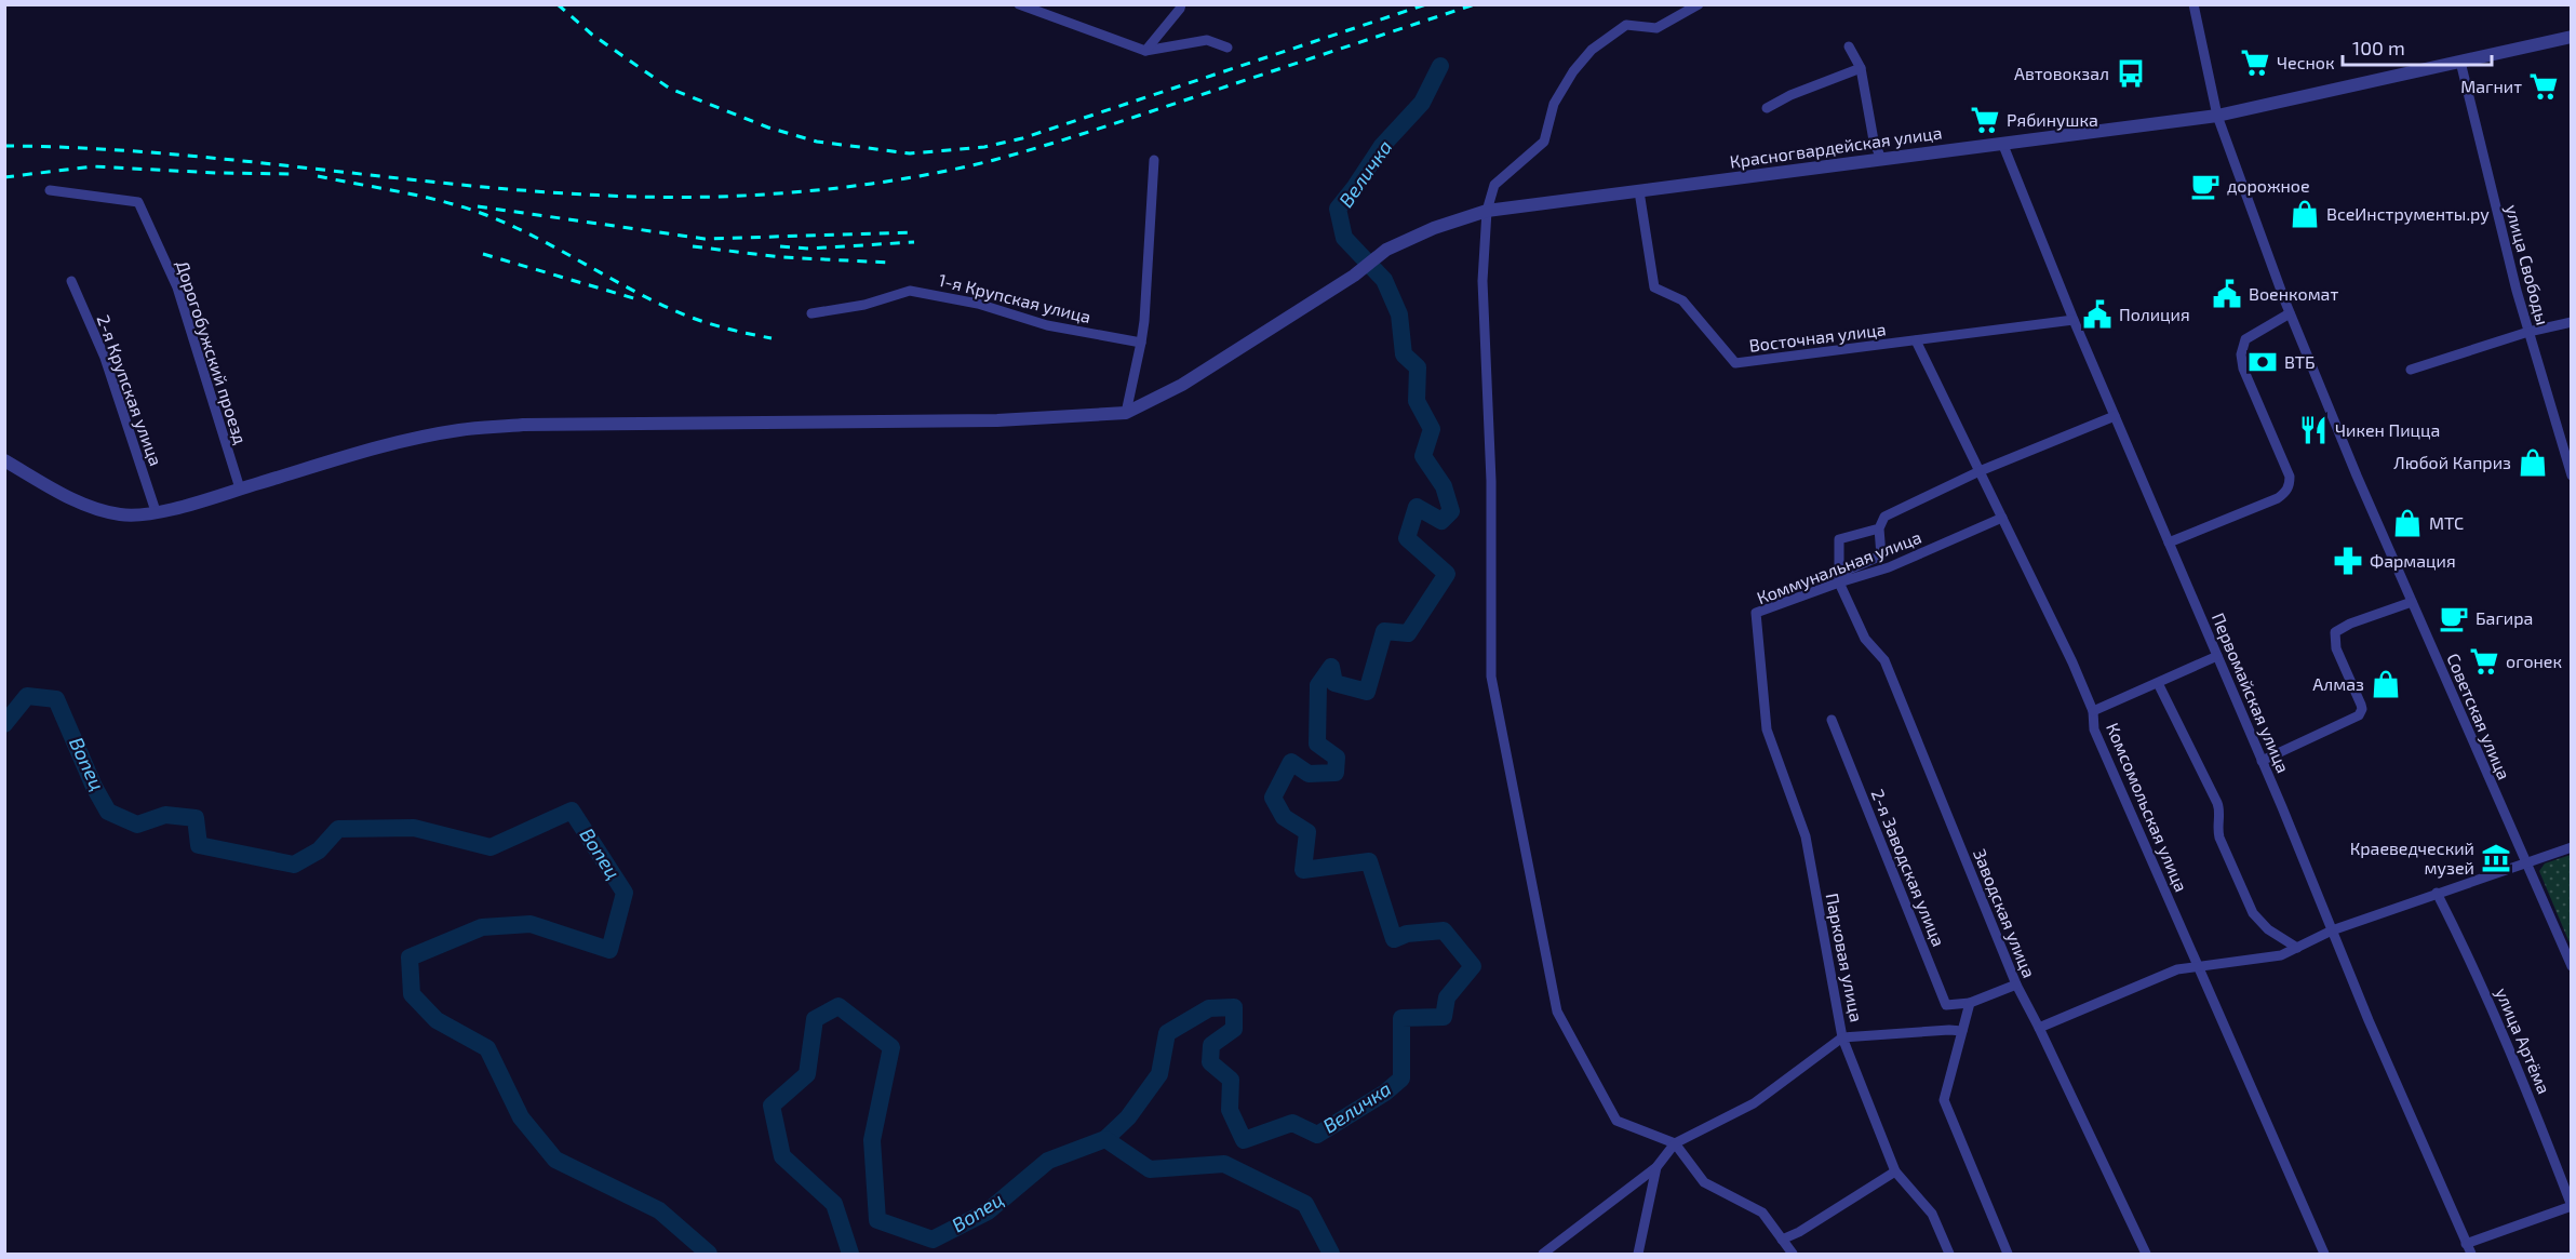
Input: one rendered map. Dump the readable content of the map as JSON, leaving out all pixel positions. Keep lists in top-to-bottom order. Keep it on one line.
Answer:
{"streets":{"street":["Красногвардейская улица","улица Свободы","1-я Крупская улица","Восточная улица","Дорогобужский проезд","2-я Крупская улица","Коммунальная улица","Первомайская улица","Советская улица","Комсомольская улица","2-я Заводская улица","Заводская улица","Парковая улица","улица Артёма"]},"crossings":[["Красногвардейская улица","улица Свободы"],["Красногвардейская улица","Восточная улица"],["Красногвардейская улица","Первомайская улица"],["Красногвардейская улица","Советская улица"],["Восточная улица","Первомайская улица"],["Восточная улица","Комсомольская улица"],["Коммунальная улица","Комсомольская улица"],["Коммунальная улица","Заводская улица"],["Коммунальная улица","Парковая улица"],["Первомайская улица","улица Артёма"]],"water":["Величка","Вопец"],"places":{"supermarket":["Чеснок","Магнит","Рябинушка","огонек"],"bus stop":["Автовокзал"],"cafe":["дорожное","Багира"],"shop":["ВсеИнструменты.ру","Любой Каприз","МТС","Алмаз"],"public building":["Военкомат","Полиция"],"bank":["ВТБ"],"restaurant":["Чикен Пицца"],"pharmacy":["Фармация"],"museum":["Краеведческий музей"]},"scale_bar":"100 m"}
